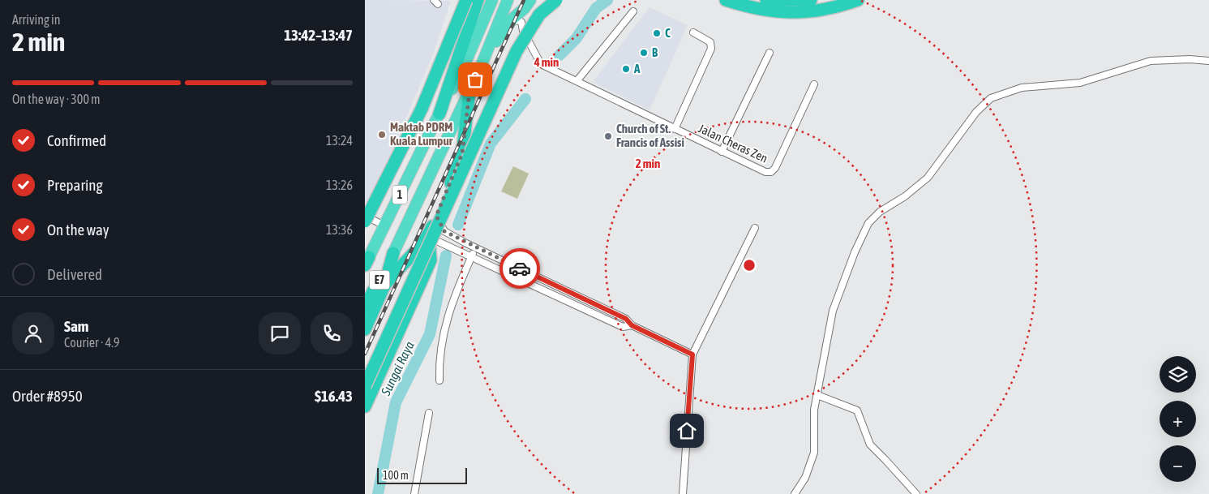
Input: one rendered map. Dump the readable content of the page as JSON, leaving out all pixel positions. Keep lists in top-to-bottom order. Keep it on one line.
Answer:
{"streets":{"highway":["1","E7"],"street":["Jalan Cheras Zen"]},"crossings":[["1","E7"]],"water":["Sungai Raya"],"places":["C","B","A","Maktab PDRM Kuala Lumpur","Church of St. Francis of Assisi"],"scale_bar":"100 m","page":{"heading":["2 min","Arriving in","13:42–13:47"],"panel":["Sam","Courier · 4.9","Order #8950","$16.43"],"bar":"On the way · 300 m","list":[["Confirmed","13:24"],["Preparing","13:26"],["On the way","13:36"],"Delivered"],"map_buttons":["+","−"],"scale":"100 m"},"rings":["4 min","2 min"]}
